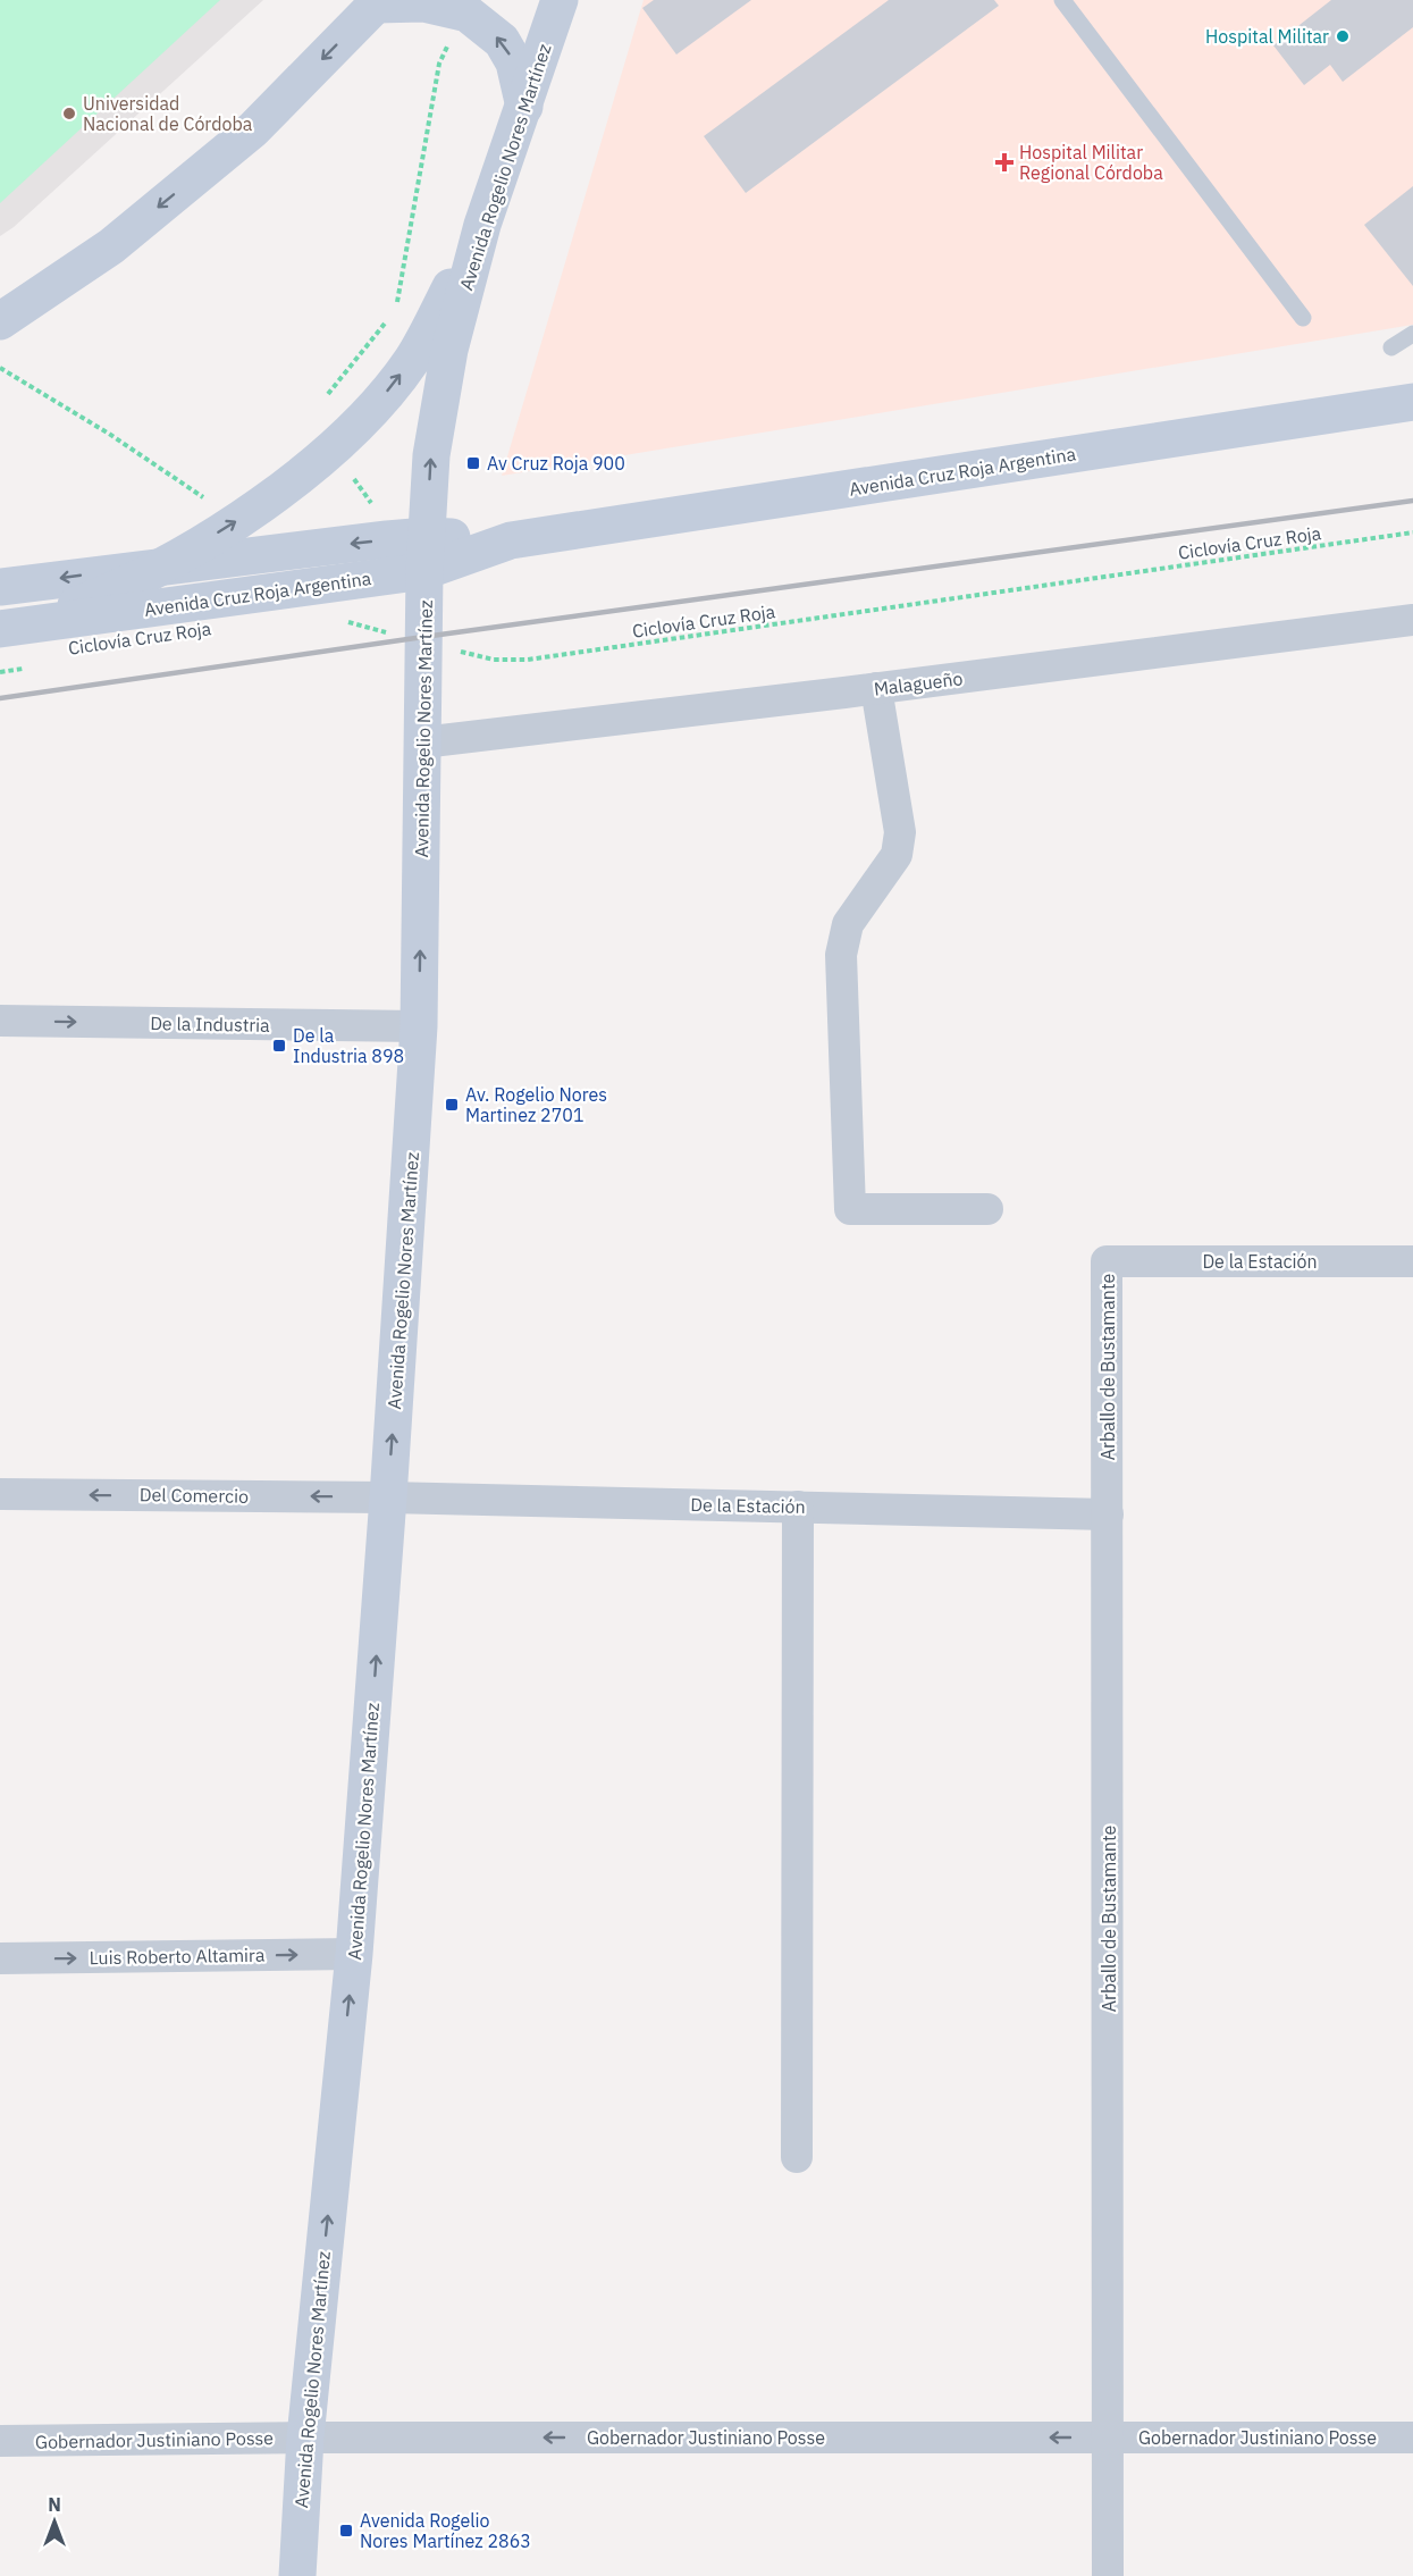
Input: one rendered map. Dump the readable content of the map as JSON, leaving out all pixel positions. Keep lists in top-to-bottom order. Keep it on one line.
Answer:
{"streets":{"main road":["Avenida Rogelio Nores Martínez","Avenida Cruz Roja Argentina"],"street":["Malagueño","De la Industria","De la Estación","Arballo de Bustamante","Del Comercio","Luis Roberto Altamira","Gobernador Justiniano Posse"],"path":["Ciclovía Cruz Roja"]},"crossings":[["Avenida Rogelio Nores Martínez","Avenida Cruz Roja Argentina"],["Avenida Rogelio Nores Martínez","Ciclovía Cruz Roja"],["Avenida Rogelio Nores Martínez","Malagueño"],["Avenida Rogelio Nores Martínez","De la Industria"],["Avenida Rogelio Nores Martínez","De la Estación"],["Avenida Rogelio Nores Martínez","Del Comercio"],["Avenida Rogelio Nores Martínez","Luis Roberto Altamira"],["Avenida Rogelio Nores Martínez","Gobernador Justiniano Posse"],["De la Estación","Arballo de Bustamante"],["De la Estación","Del Comercio"],["Arballo de Bustamante","Gobernador Justiniano Posse"]],"one_way":["Avenida Rogelio Nores Martínez","De la Industria","Del Comercio","Luis Roberto Altamira","Gobernador Justiniano Posse"],"places":{"other":["Hospital Militar","Universidad Nacional de Córdoba"],"health":["Hospital Militar Regional Córdoba"],"transit":["Av Cruz Roja 900","De la Industria 898","Av. Rogelio Nores Martinez 2701","Avenida Rogelio Nores Martínez 2863"]},"north":"top"}
